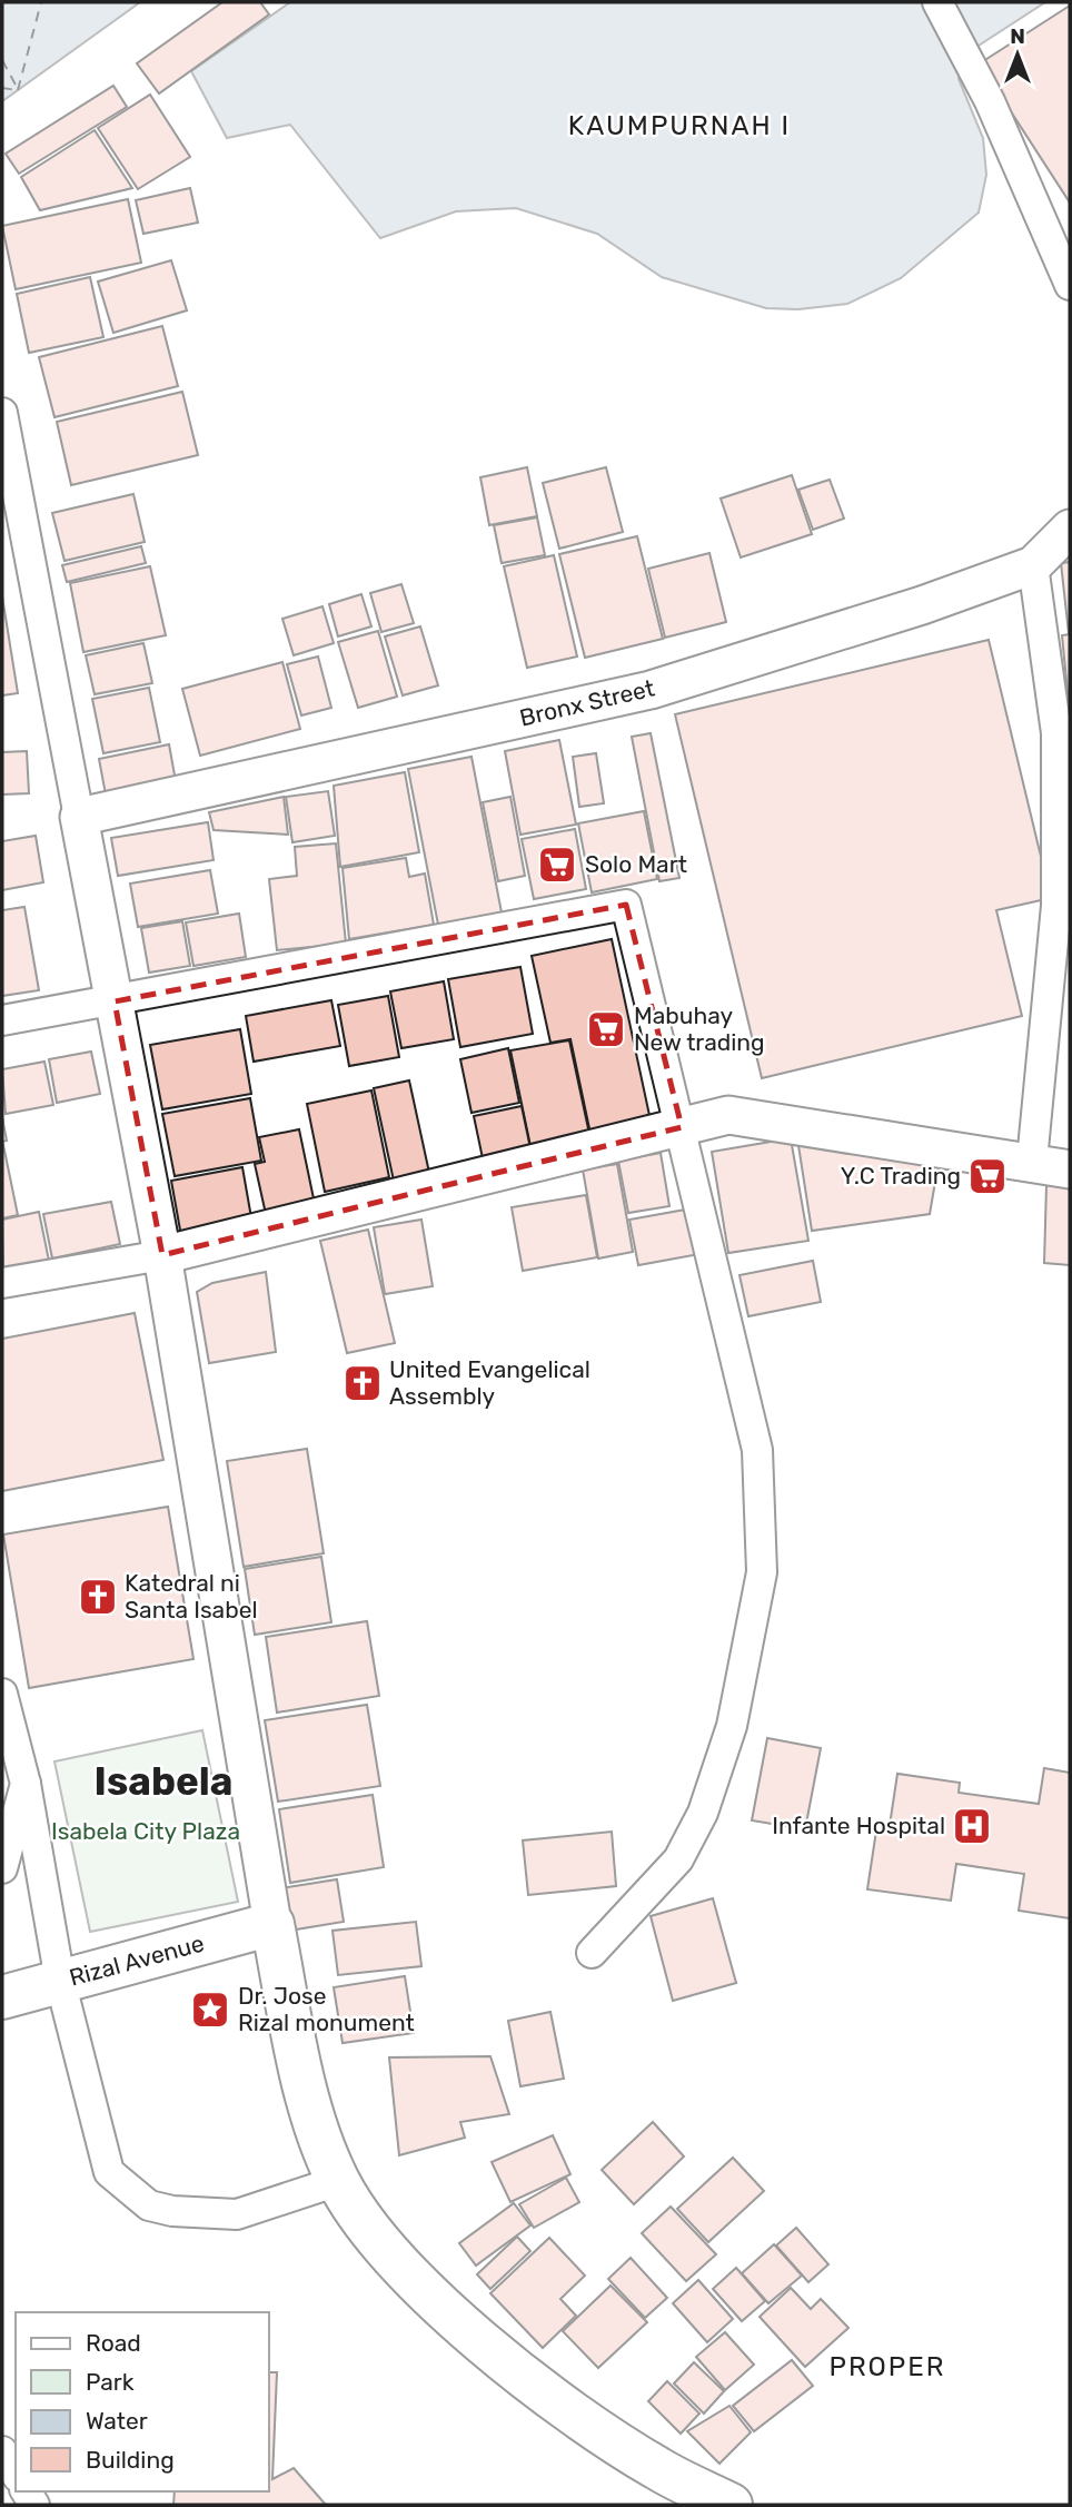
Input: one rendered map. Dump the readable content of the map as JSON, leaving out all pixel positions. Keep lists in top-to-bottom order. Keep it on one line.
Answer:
{"streets":{"main road":["Rizal Avenue"],"street":["Bronx Street"]},"districts":["KAUMPURNAH I","Isabela","PROPER"],"parks":["Isabela City Plaza"],"places":{"supermarket":["Solo Mart","Mabuhay New trading","Y.C Trading"],"church":["United Evangelical Assembly","Katedral ni Santa Isabel"],"hospital":["Infante Hospital"],"place":["Dr. Jose Rizal monument"]},"legend":["Road","Park","Water","Building"],"north":"top"}
